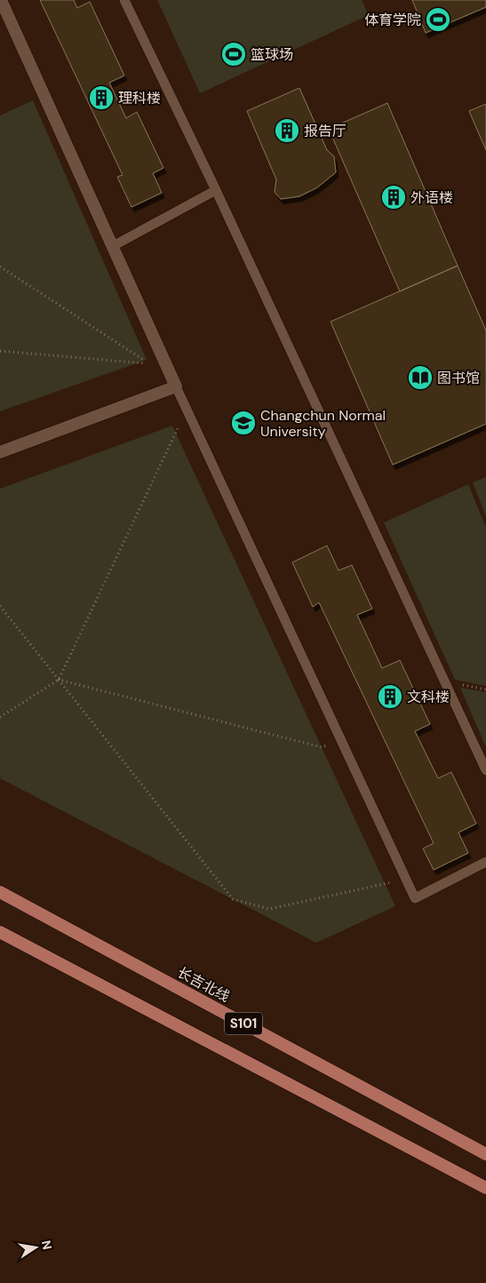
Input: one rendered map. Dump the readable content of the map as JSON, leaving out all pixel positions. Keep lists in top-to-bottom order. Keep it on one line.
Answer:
{"streets":{"main road":["长吉北线","S101"]},"places":{"sports":["体育学院","篮球场"],"building":["理科楼","报告厅","外语楼","文科楼"],"library":["图书馆"],"school or university":["Changchun Normal University"]},"north":"right"}
